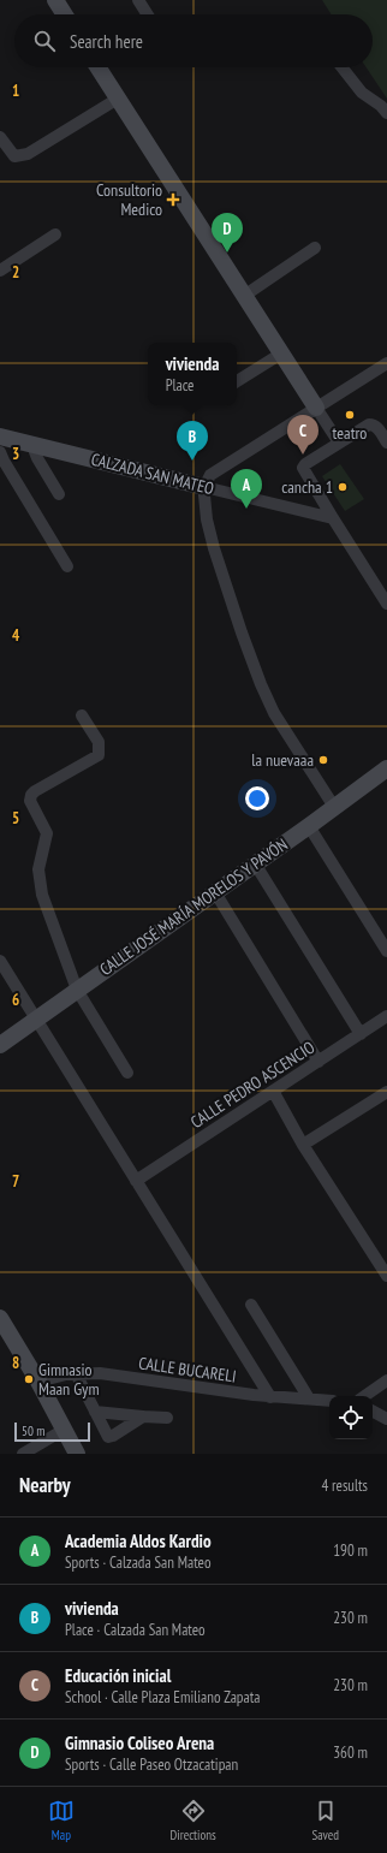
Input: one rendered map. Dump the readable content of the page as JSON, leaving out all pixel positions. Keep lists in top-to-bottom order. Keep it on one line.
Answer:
{"streets":{"main road":["CALZADA SAN MATEO","CALLE JOSÉ MARÍA MORELOS Y PAVÓN"],"street":["CALLE PEDRO ASCENCIO","CALLE BUCARELI"]},"places":{"health":["Consultorio Medico"],"other":["teatro","cancha 1","la nuevaaa","Gimnasio Maan Gym"]},"scale_bar":"50 m","page":{"search":"Search here","pins":["D","C","B","A"],"popup":["vivienda","Place"],"scale":"50 m","heading":["Nearby","4 results"],"list":[{"mark":"A","name":"Academia Aldos Kardio","note":"Sports · Calzada San Mateo","value":"190 m"},{"mark":"B","name":"vivienda","note":"Place · Calzada San Mateo","value":"230 m"},{"mark":"C","name":"Educación inicial","note":"School · Calle Plaza Emiliano Zapata","value":"230 m"},{"mark":"D","name":"Gimnasio Coliseo Arena","note":"Sports · Calle Paseo Otzacatipan","value":"360 m"}],"nav":["Map","Directions","Saved"]},"grid":{"rows":["1","2","3","4","5","6","7","8"]}}
